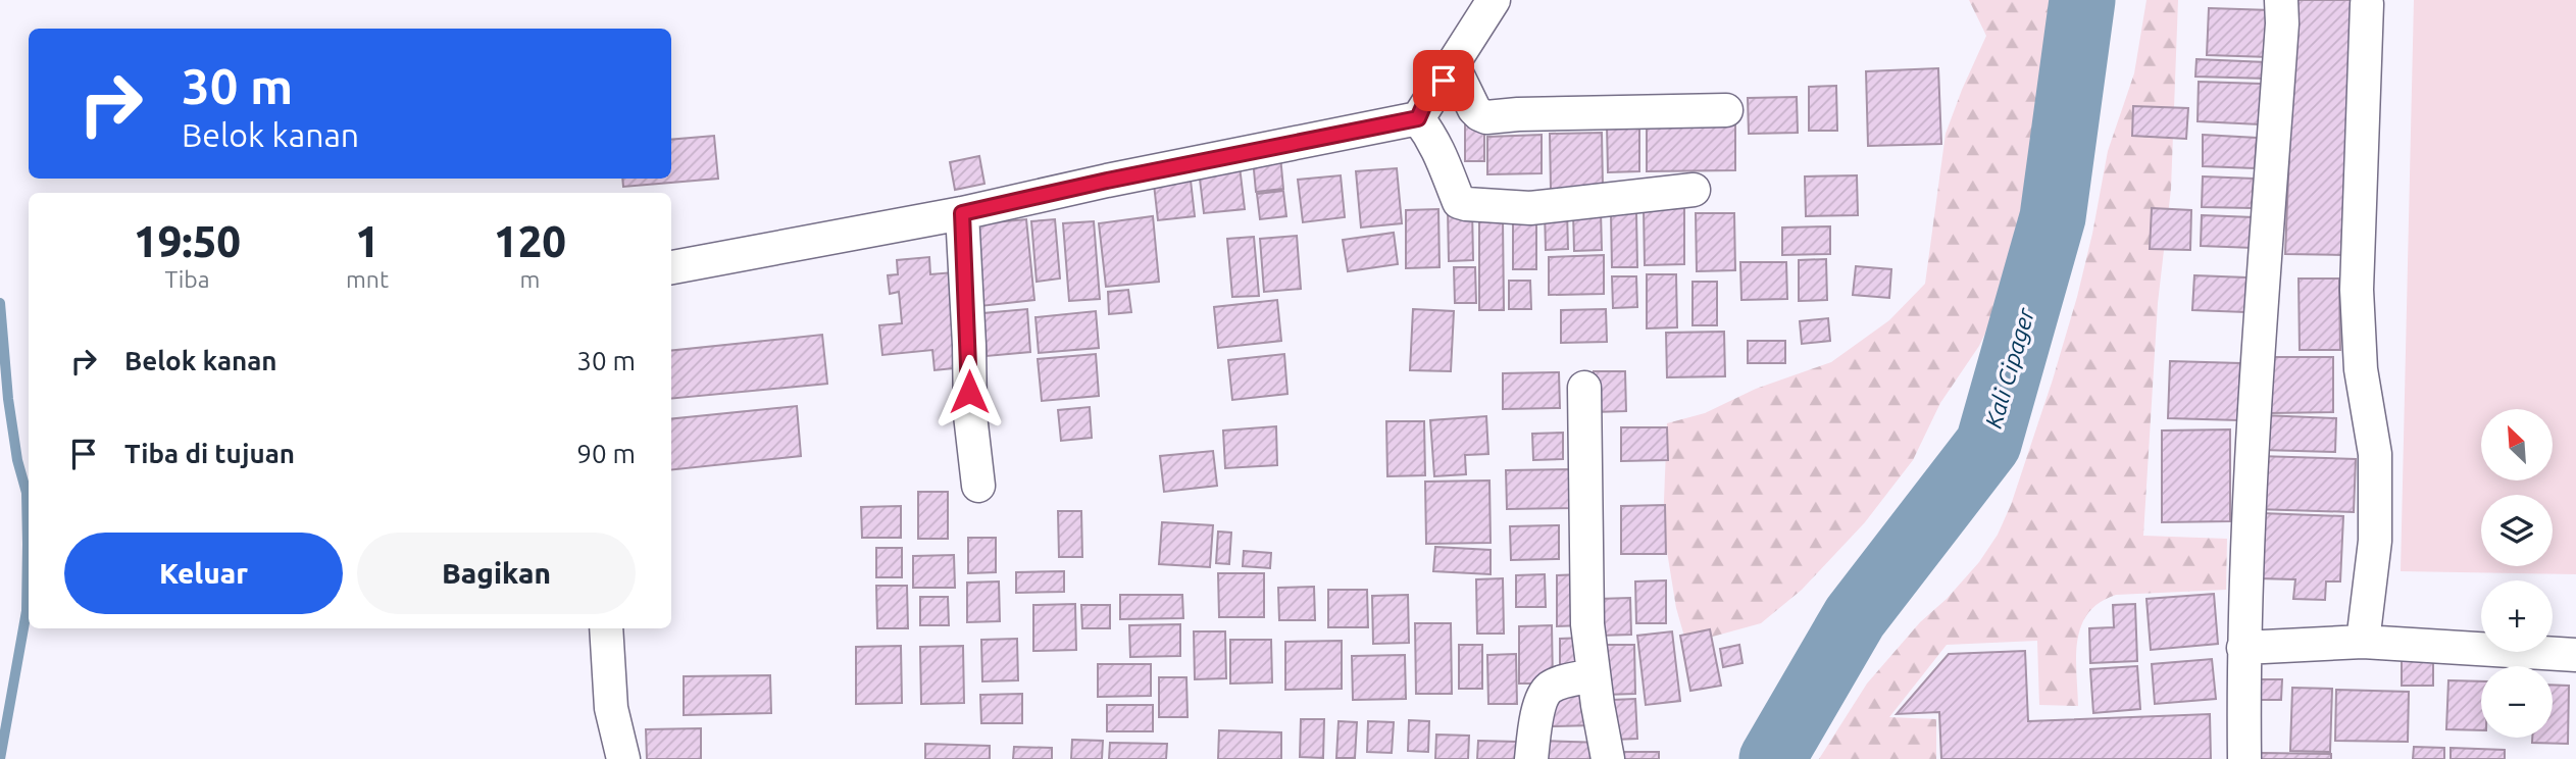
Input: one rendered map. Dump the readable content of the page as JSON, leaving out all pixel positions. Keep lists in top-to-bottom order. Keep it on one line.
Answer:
{"water":["Kali Cipager"],"north":"top left","page":{"turn":["30 m","Belok kanan"],"eta":["19:50","Tiba","1","mnt","120","m"],"list":[{"name":"Belok kanan","value":"30 m"},{"name":"Tiba di tujuan","value":"90 m"}],"map_buttons":["+","−"],"buttons":["Keluar","Bagikan"]}}
